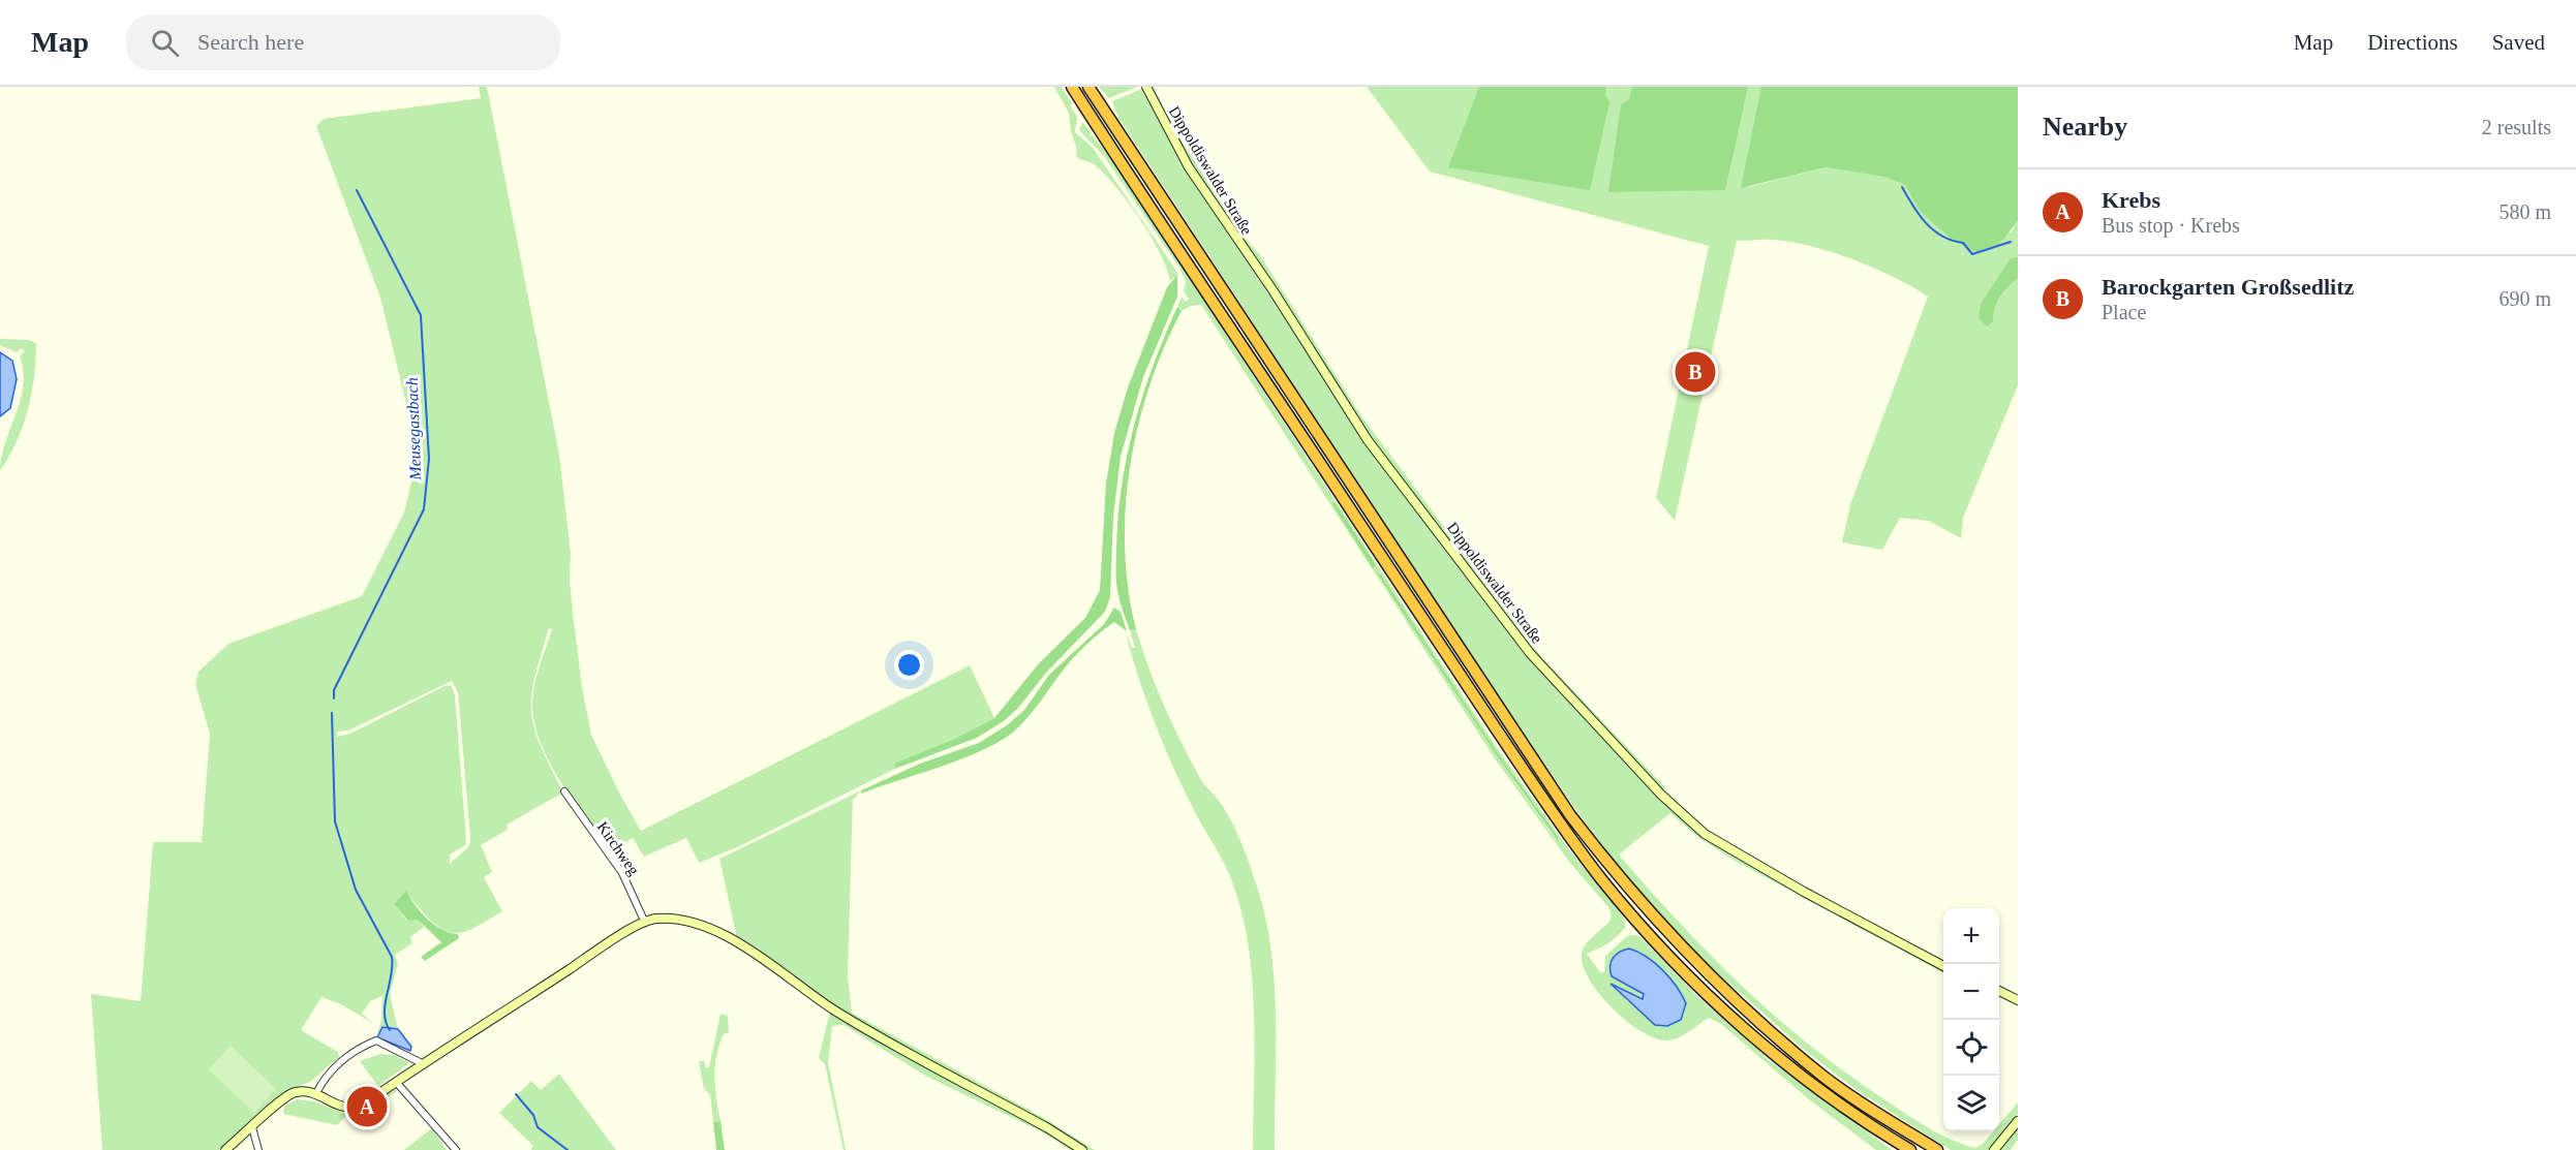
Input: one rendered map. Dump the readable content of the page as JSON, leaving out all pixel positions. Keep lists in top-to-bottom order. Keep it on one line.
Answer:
{"streets":{"street":["Dippoldiswalder Straße","Kirchweg"]},"water":["Meusegastbach"],"page":{"header":"Map","search":"Search here","nav":["Map","Directions","Saved"],"heading":["Nearby","2 results"],"list":[{"mark":"A","name":"Krebs","note":"Bus stop · Krebs","value":"580 m"},{"mark":"B","name":"Barockgarten Großsedlitz","note":"Place","value":"690 m"}],"pins":["B","A"],"map_buttons":["+","−"]}}
